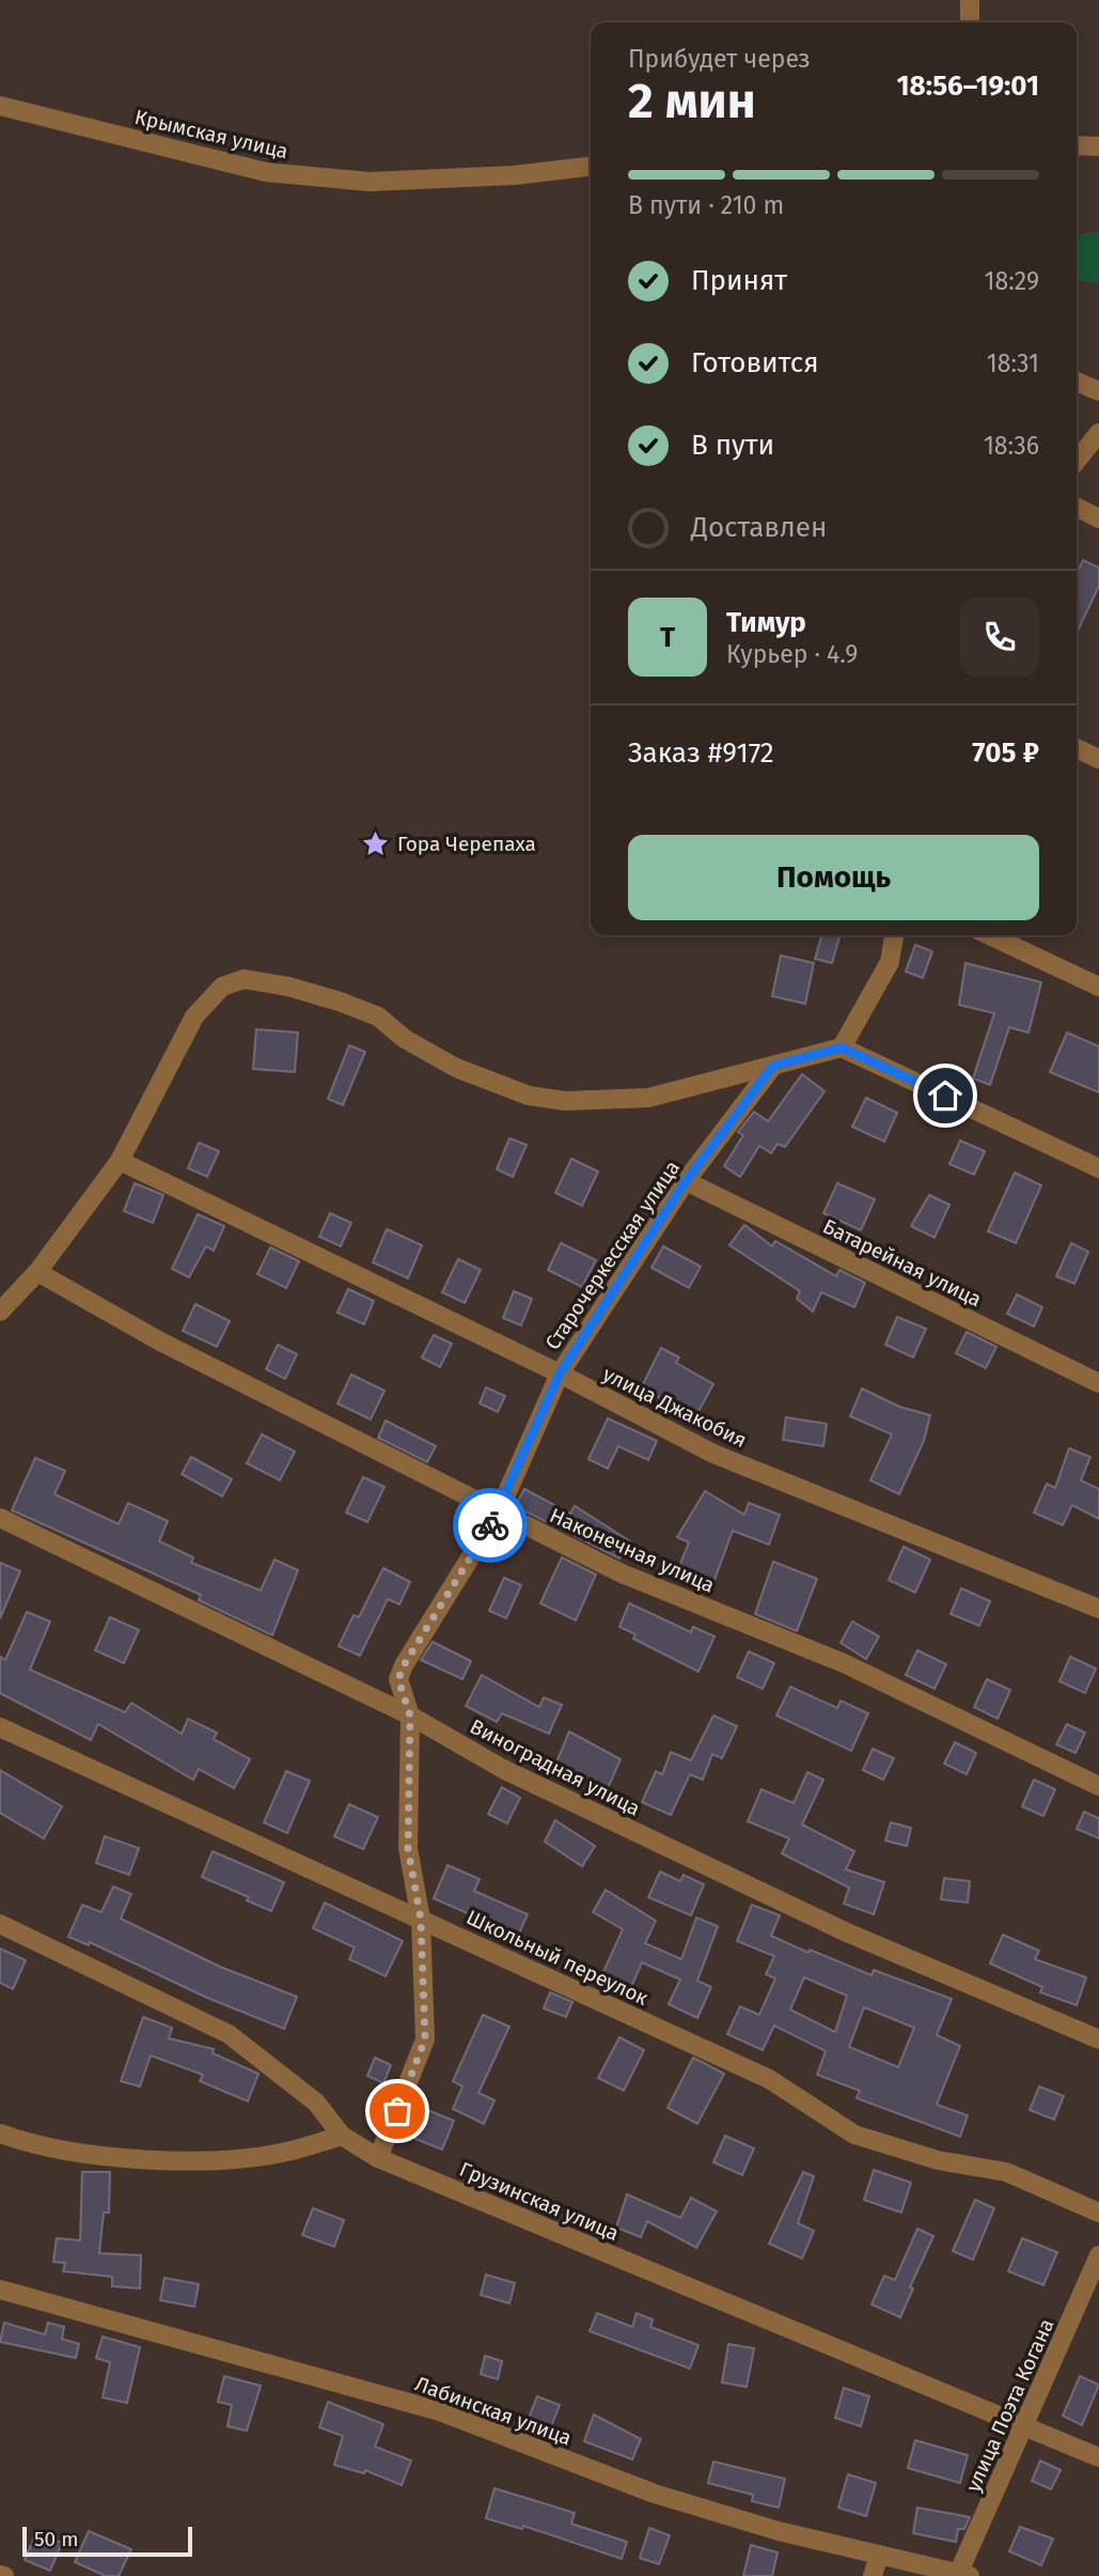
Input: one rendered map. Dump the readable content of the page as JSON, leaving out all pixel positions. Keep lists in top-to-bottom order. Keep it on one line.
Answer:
{"streets":{"street":["Крымская улица","Старочеркесская улица","Батарейная улица","улица Джакобия","Наконечная улица","Виноградная улица","Школьный переулок","Грузинская улица","улица Поэта Когана","Лабинская улица"]},"crossings":[["Старочеркесская улица","Батарейная улица"],["Старочеркесская улица","улица Джакобия"],["Старочеркесская улица","Наконечная улица"],["Старочеркесская улица","Виноградная улица"],["Старочеркесская улица","Школьный переулок"],["Старочеркесская улица","Грузинская улица"],["Грузинская улица","улица Поэта Когана"],["улица Поэта Когана","Лабинская улица"]],"places":{"place":["Гора Черепаха"]},"scale_bar":"50 m","page":{"heading":["2 мин","Прибудет через","18:56–19:01"],"panel":["Тимур","Курьер · 4.9","Заказ #9172","705 ₽"],"bar":"В пути · 210 m","list":[["Принят","18:29"],["Готовится","18:31"],["В пути","18:36"],"Доставлен"],"round":"Т","buttons":"Помощь","scale":"50 m"}}
